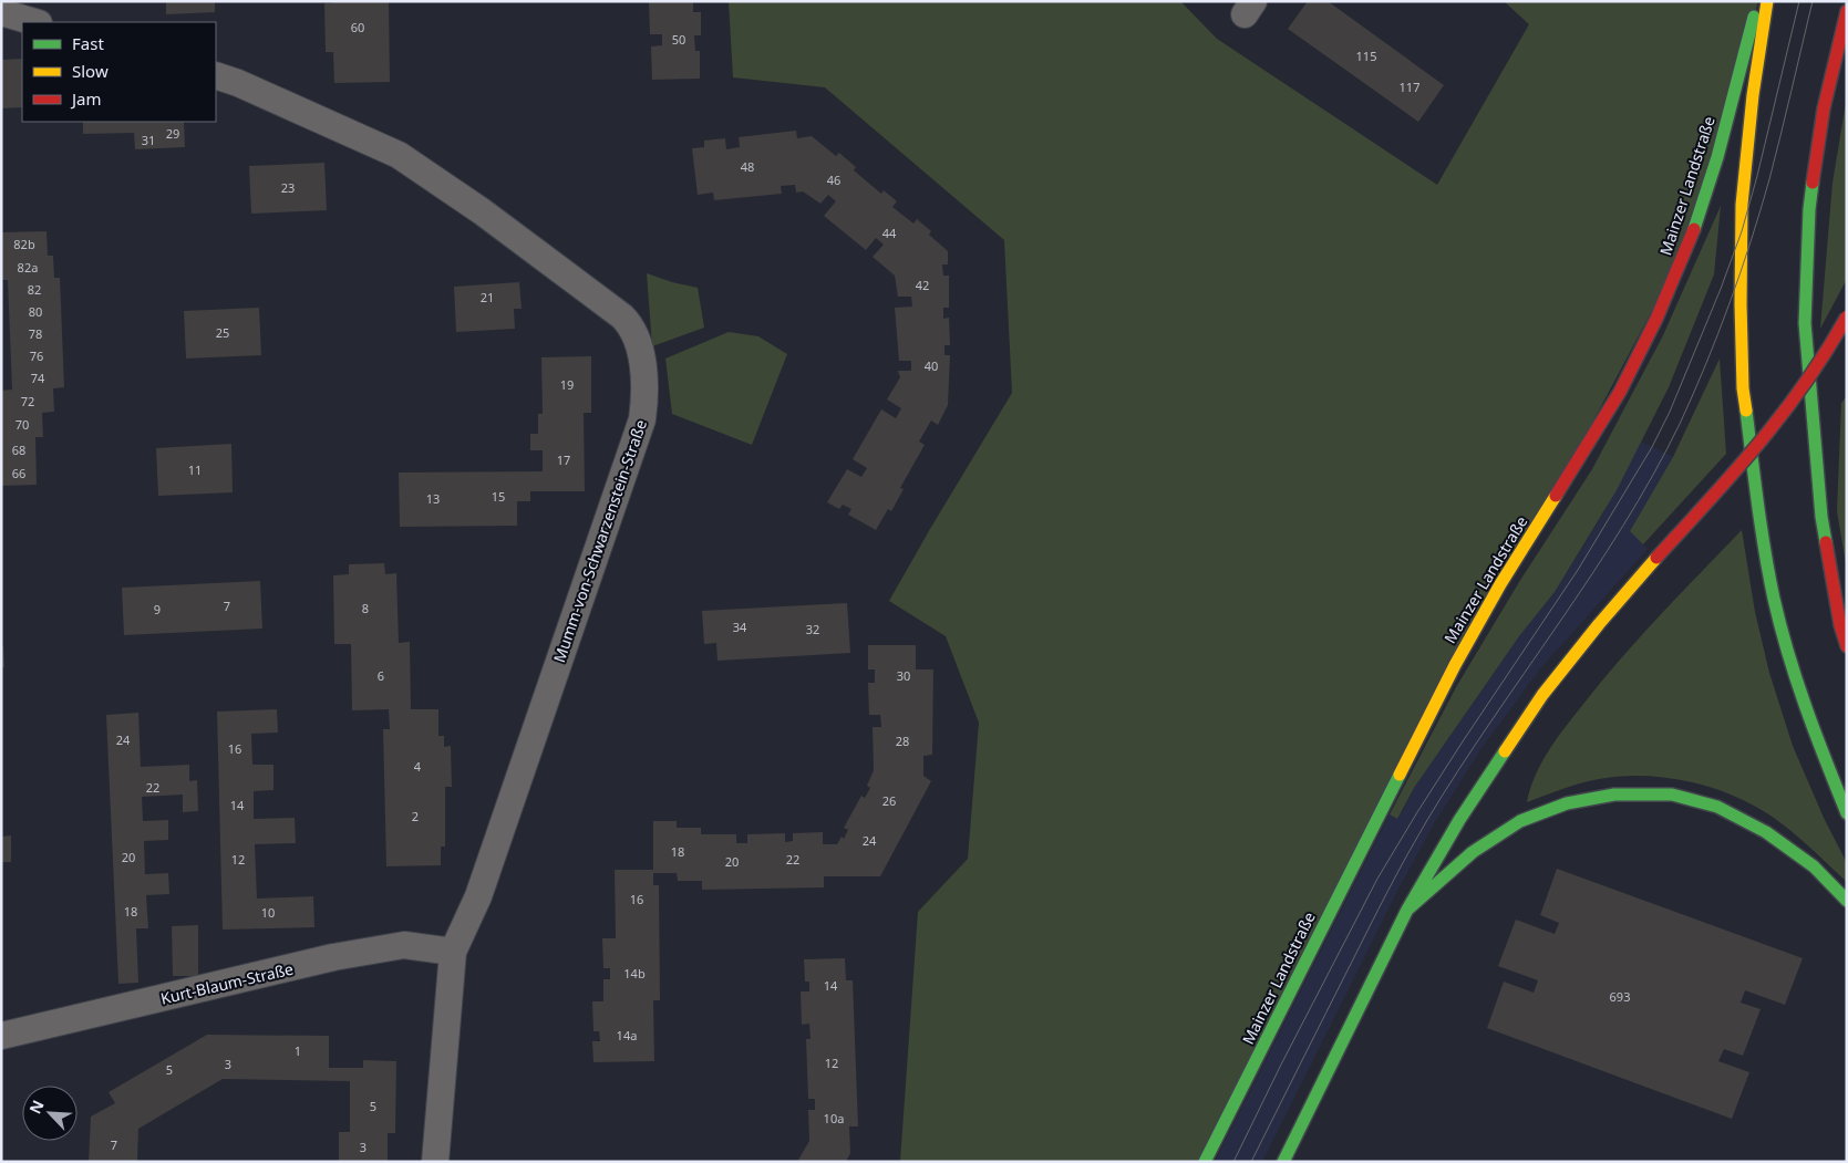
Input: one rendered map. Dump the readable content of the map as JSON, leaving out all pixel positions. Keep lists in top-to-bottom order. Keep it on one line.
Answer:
{"streets":{"main road":["Mainzer Landstraße"],"street":["Mumm-von-Schwarzenstein-Straße","Kurt-Blaum-Straße"]},"crossings":[["Mumm-von-Schwarzenstein-Straße","Kurt-Blaum-Straße"]],"house_numbers":["60","50","115","117","29","31","48","46","23","44","82b","82a","42","82","21","80","25","78","76","40","74","19","72","70","68","17","11","66","15","13","7","8","9","34","32","6","30","24","28","16","4","22","26","14","2","24","18","20","12","22","20","16","18","10","14b","14","693","14a","1","12","3","5","5","10a","7","3"],"legend":["Fast","Slow","Jam"],"north":"top left"}
